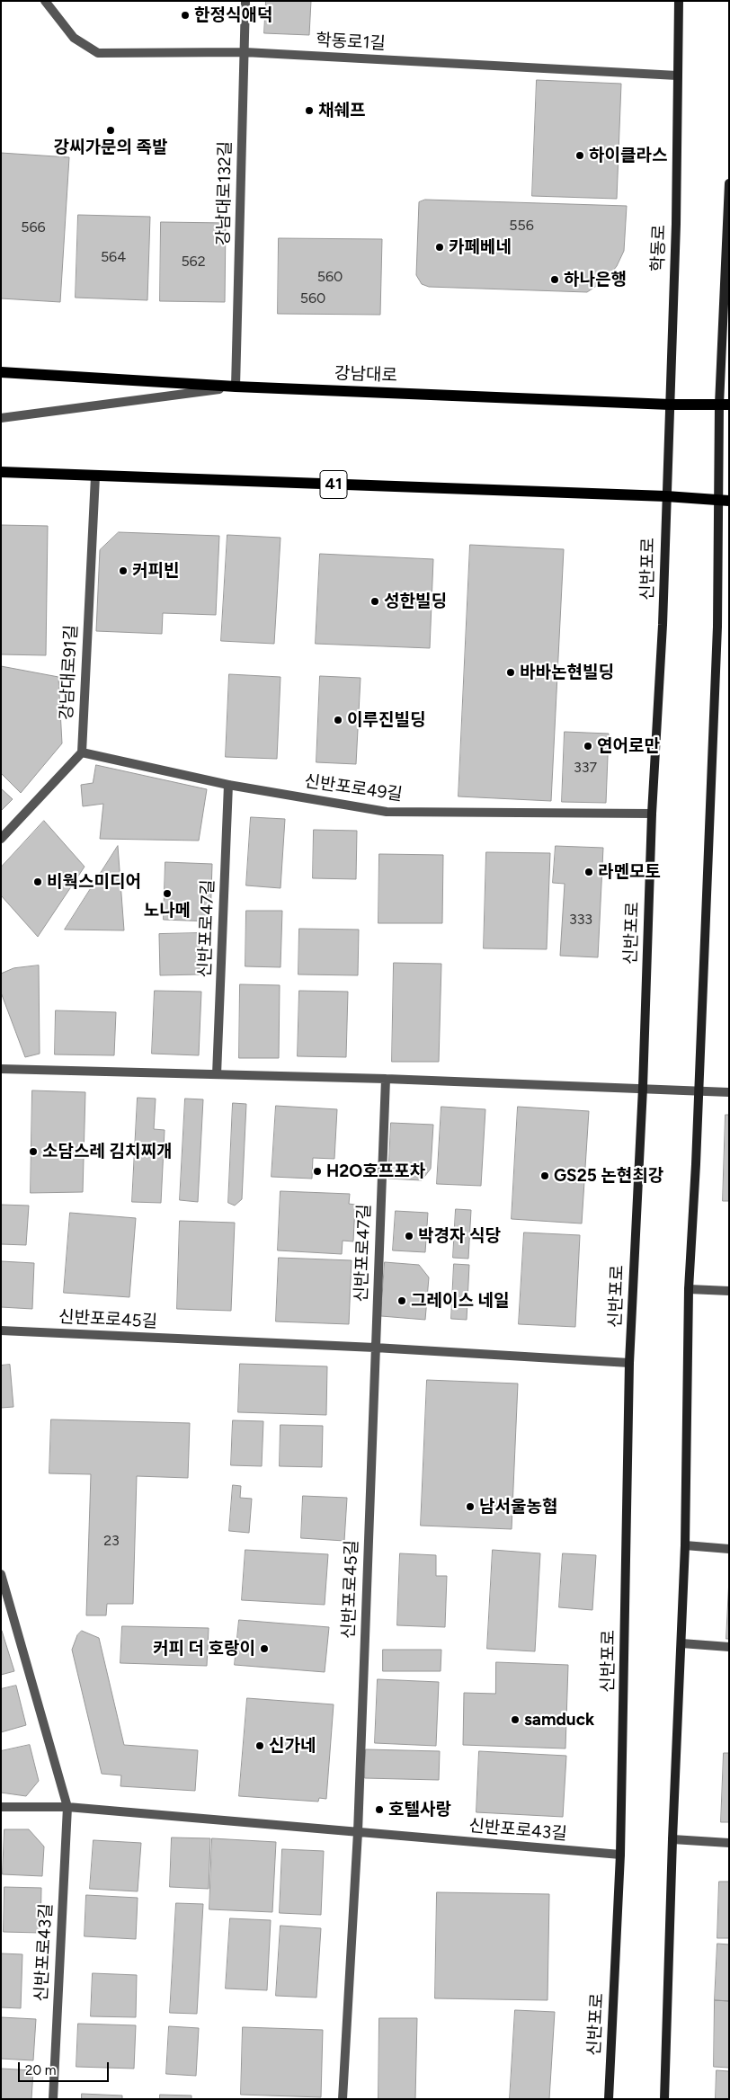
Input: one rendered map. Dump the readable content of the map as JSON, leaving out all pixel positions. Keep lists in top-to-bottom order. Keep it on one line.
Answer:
{"streets":{"main road":["학동로","강남대로","41","신반포로"],"street":["학동로1길","강남대로132길","강남대로91길","신반포로49길","신반포로47길","신반포로45길","신반포로43길"]},"crossings":[["학동로1길","강남대로132길"],["학동로1길","학동로"],["강남대로132길","강남대로"],["학동로","강남대로"],["학동로","41"],["학동로","신반포로"],["41","신반포로"],["41","강남대로91길"],["신반포로","신반포로49길"],["신반포로","신반포로45길"],["신반포로","신반포로43길"],["강남대로91길","신반포로49길"],["신반포로49길","신반포로47길"],["신반포로47길","신반포로45길"],["신반포로45길","신반포로43길"]],"places":["한정식애덕","채쉐프","강씨가문의 족발","하이클라스","카페베네","하나은행","커피빈","성한빌딩","바바논현빌딩","이루진빌딩","연어로만","라멘모토","비웍스미디어","노나메","소담스레 김치찌개","H2O호프포차","GS25 논현최강","박경자 식당","그레이스 네일","남서울농협","커피 더 호랑이","samduck","신가네","호텔사랑"],"house_numbers":["556","566","564","562","560","560","337","333","23"],"scale_bar":"20 m"}
